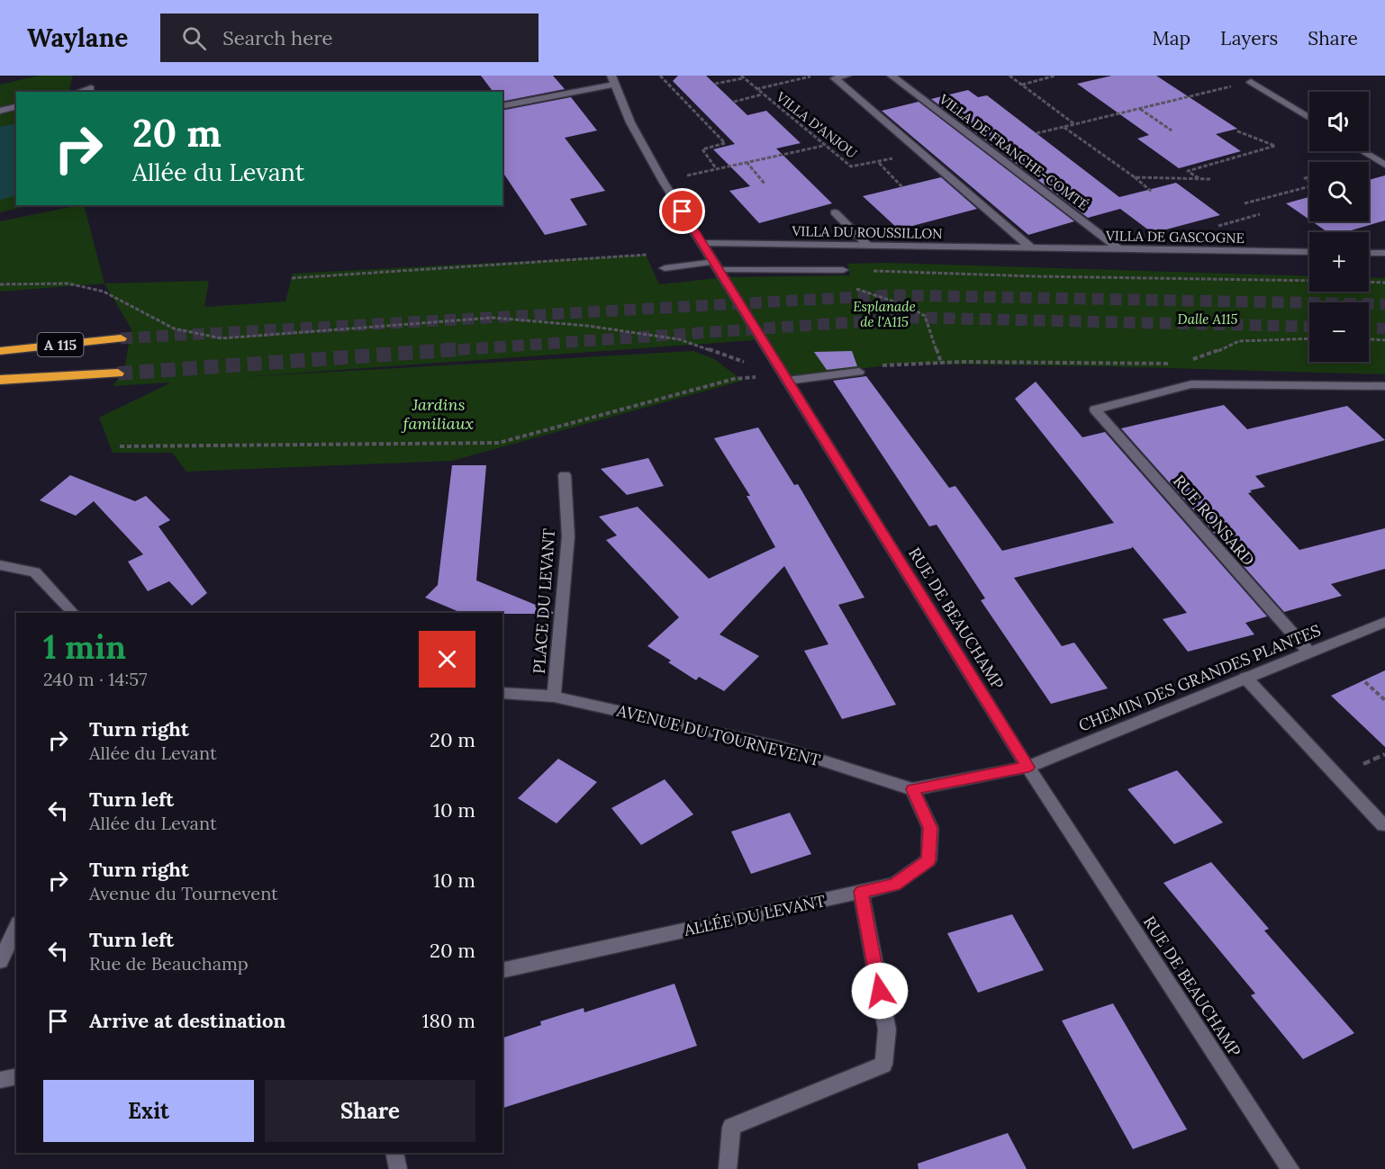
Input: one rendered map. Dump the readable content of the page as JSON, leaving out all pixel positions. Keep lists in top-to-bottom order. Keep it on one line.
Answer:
{"streets":{"highway":["A 115"],"street":["VILLA DE FRANCHE-COMTÉ","VILLA DU ROUSSILLON","VILLA DE GASCOGNE","RUE RONSARD","PLACE DU LEVANT","RUE DE BEAUCHAMP","CHEMIN DES GRANDES PLANTES","AVENUE DU TOURNEVENT","ALLÉE DU LEVANT"],"path":["VILLA D'ANJOU"]},"crossings":[["VILLA DE FRANCHE-COMTÉ","VILLA DE GASCOGNE"],["VILLA DU ROUSSILLON","VILLA DE GASCOGNE"],["VILLA DU ROUSSILLON","RUE DE BEAUCHAMP"],["RUE RONSARD","CHEMIN DES GRANDES PLANTES"],["PLACE DU LEVANT","AVENUE DU TOURNEVENT"],["RUE DE BEAUCHAMP","CHEMIN DES GRANDES PLANTES"],["RUE DE BEAUCHAMP","AVENUE DU TOURNEVENT"],["CHEMIN DES GRANDES PLANTES","AVENUE DU TOURNEVENT"],["AVENUE DU TOURNEVENT","ALLÉE DU LEVANT"]],"parks":["Esplanade de l'A115","Dalle A115","Jardins familiaux"],"page":{"header":"Waylane","search":"Search here","nav":["Map","Layers","Share"],"map_buttons":["+","−"],"turn":["20 m","Allée du Levant"],"heading":["1 min","240 m · 14:57"],"list":[{"name":"Turn right","note":"Allée du Levant","value":"20 m"},{"name":"Turn left","note":"Allée du Levant","value":"10 m"},{"name":"Turn right","note":"Avenue du Tournevent","value":"10 m"},{"name":"Turn left","note":"Rue de Beauchamp","value":"20 m"},{"name":"Arrive at destination","value":"180 m"}],"buttons":["Exit","Share"]}}
